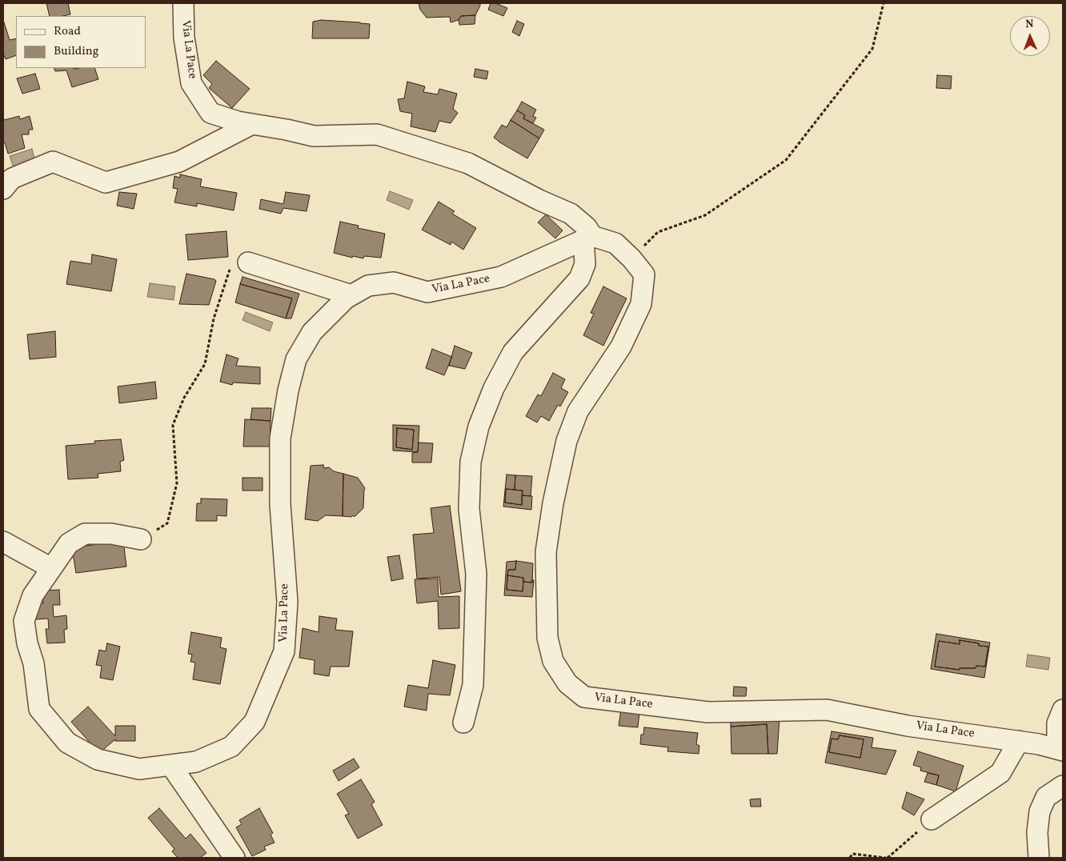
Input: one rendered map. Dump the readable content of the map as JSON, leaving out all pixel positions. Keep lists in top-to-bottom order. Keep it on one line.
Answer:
{"streets":{"street":["Via La Pace"]},"legend":["Road","Building"],"north":"top"}
